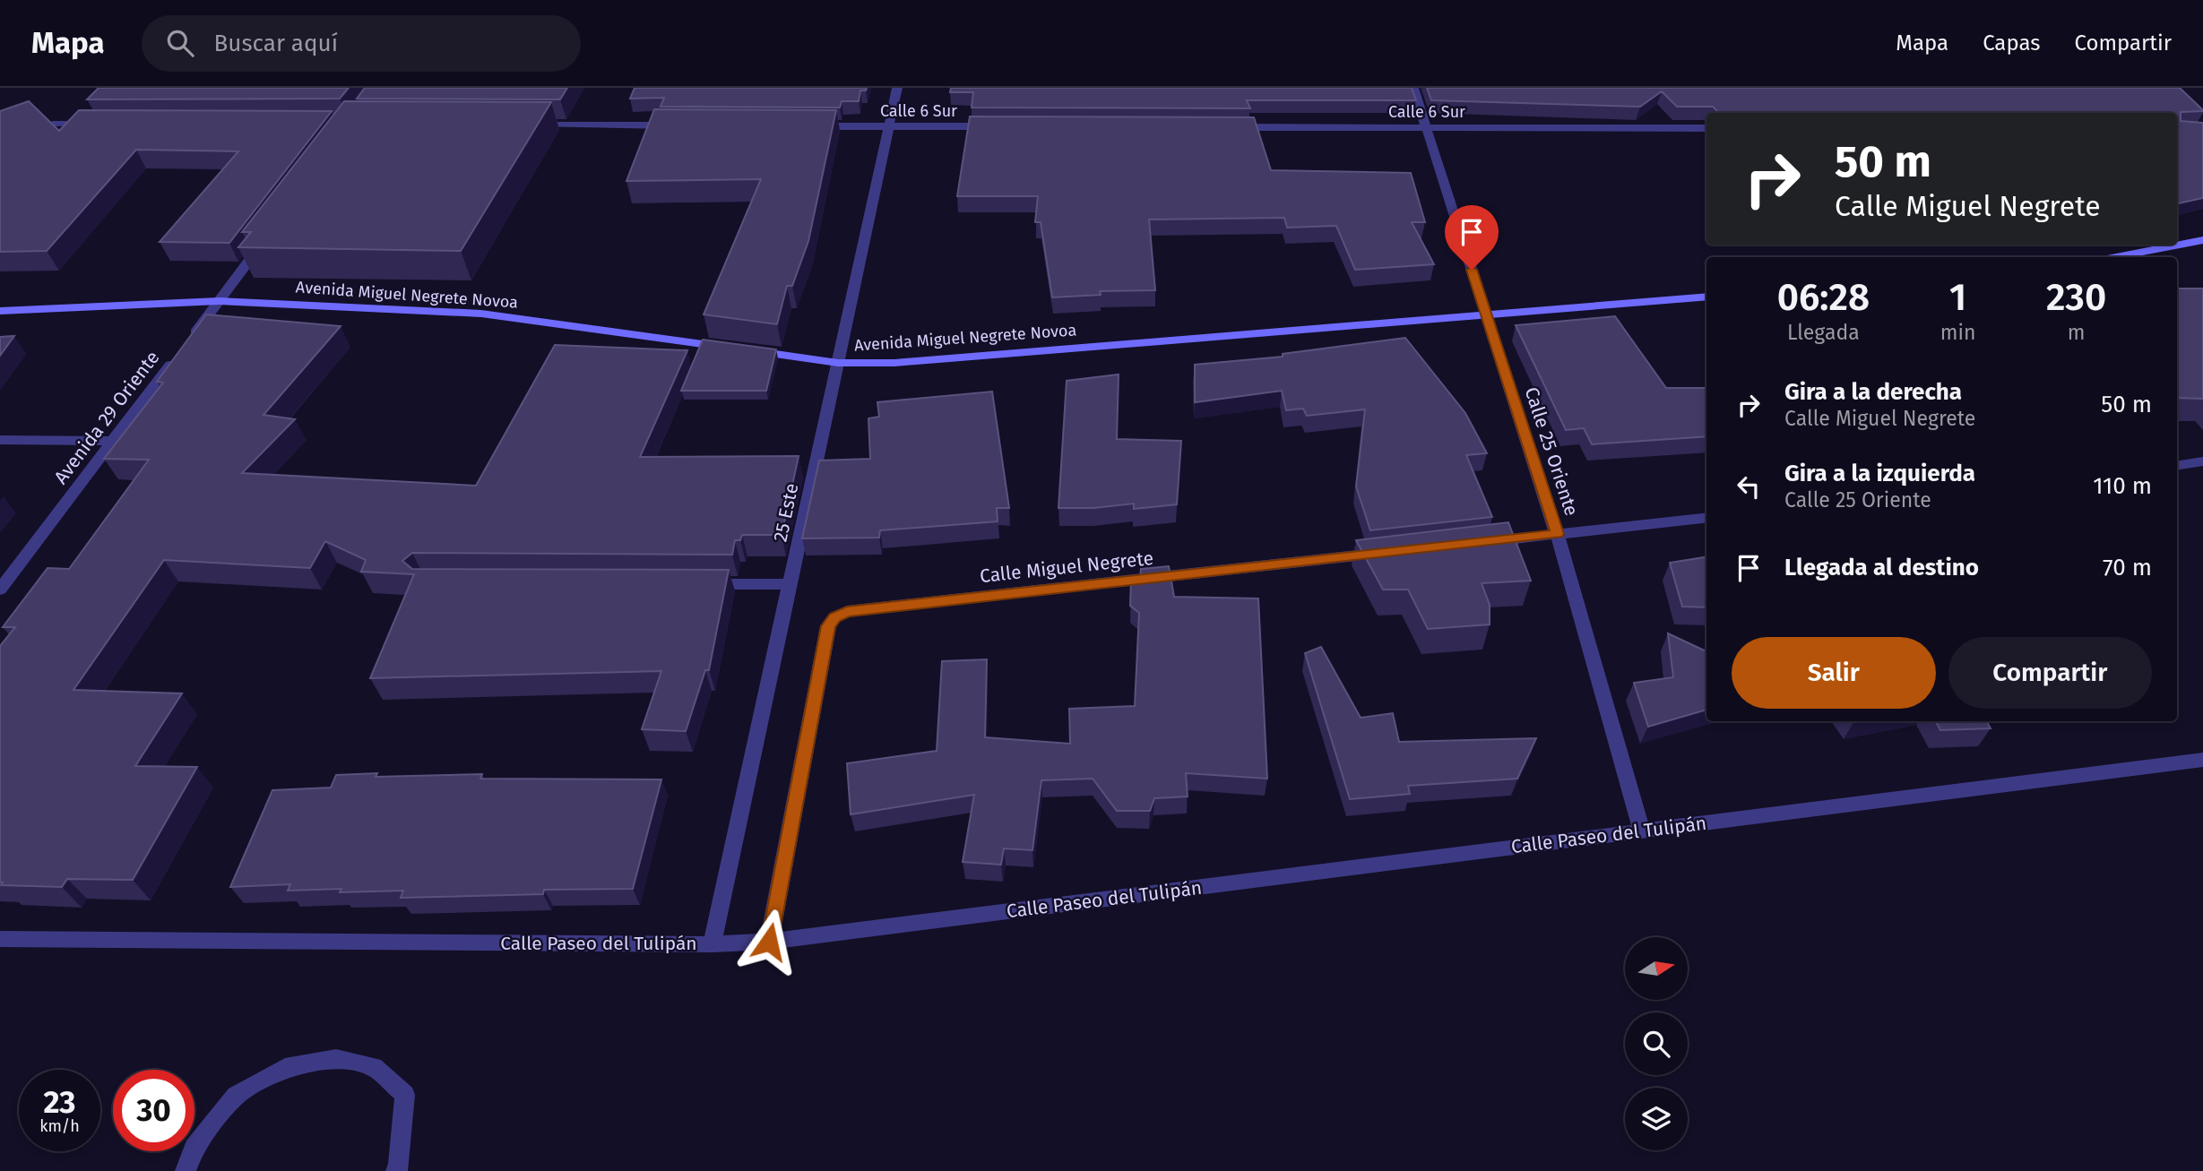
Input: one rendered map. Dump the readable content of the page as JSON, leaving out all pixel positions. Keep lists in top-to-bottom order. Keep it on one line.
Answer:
{"streets":{"main road":["Avenida Miguel Negrete Novoa"],"street":["Calle 6 Sur","Avenida 29 Oriente","Calle 25 Oriente","25 Este","Calle Miguel Negrete","Calle Paseo del Tulipán"]},"crossings":[["Calle 6 Sur","Calle 25 Oriente"],["Calle 6 Sur","25 Este"],["Avenida Miguel Negrete Novoa","Avenida 29 Oriente"],["Avenida Miguel Negrete Novoa","Calle 25 Oriente"],["Avenida Miguel Negrete Novoa","25 Este"],["Calle 25 Oriente","Calle Paseo del Tulipán"],["25 Este","Calle Paseo del Tulipán"],["Calle Miguel Negrete","Calle Paseo del Tulipán"]],"north":"right","page":{"header":"Mapa","search":"Buscar aquí","nav":["Mapa","Capas","Compartir"],"turn":["50 m","Calle Miguel Negrete"],"eta":["06:28","Llegada","1","min","230","m"],"list":[{"name":"Gira a la derecha","note":"Calle Miguel Negrete","value":"50 m"},{"name":"Gira a la izquierda","note":"Calle 25 Oriente","value":"110 m"},{"name":"Llegada al destino","value":"70 m"}],"buttons":["Salir","Compartir"],"speed":"23 km/h","limit":"30"}}
